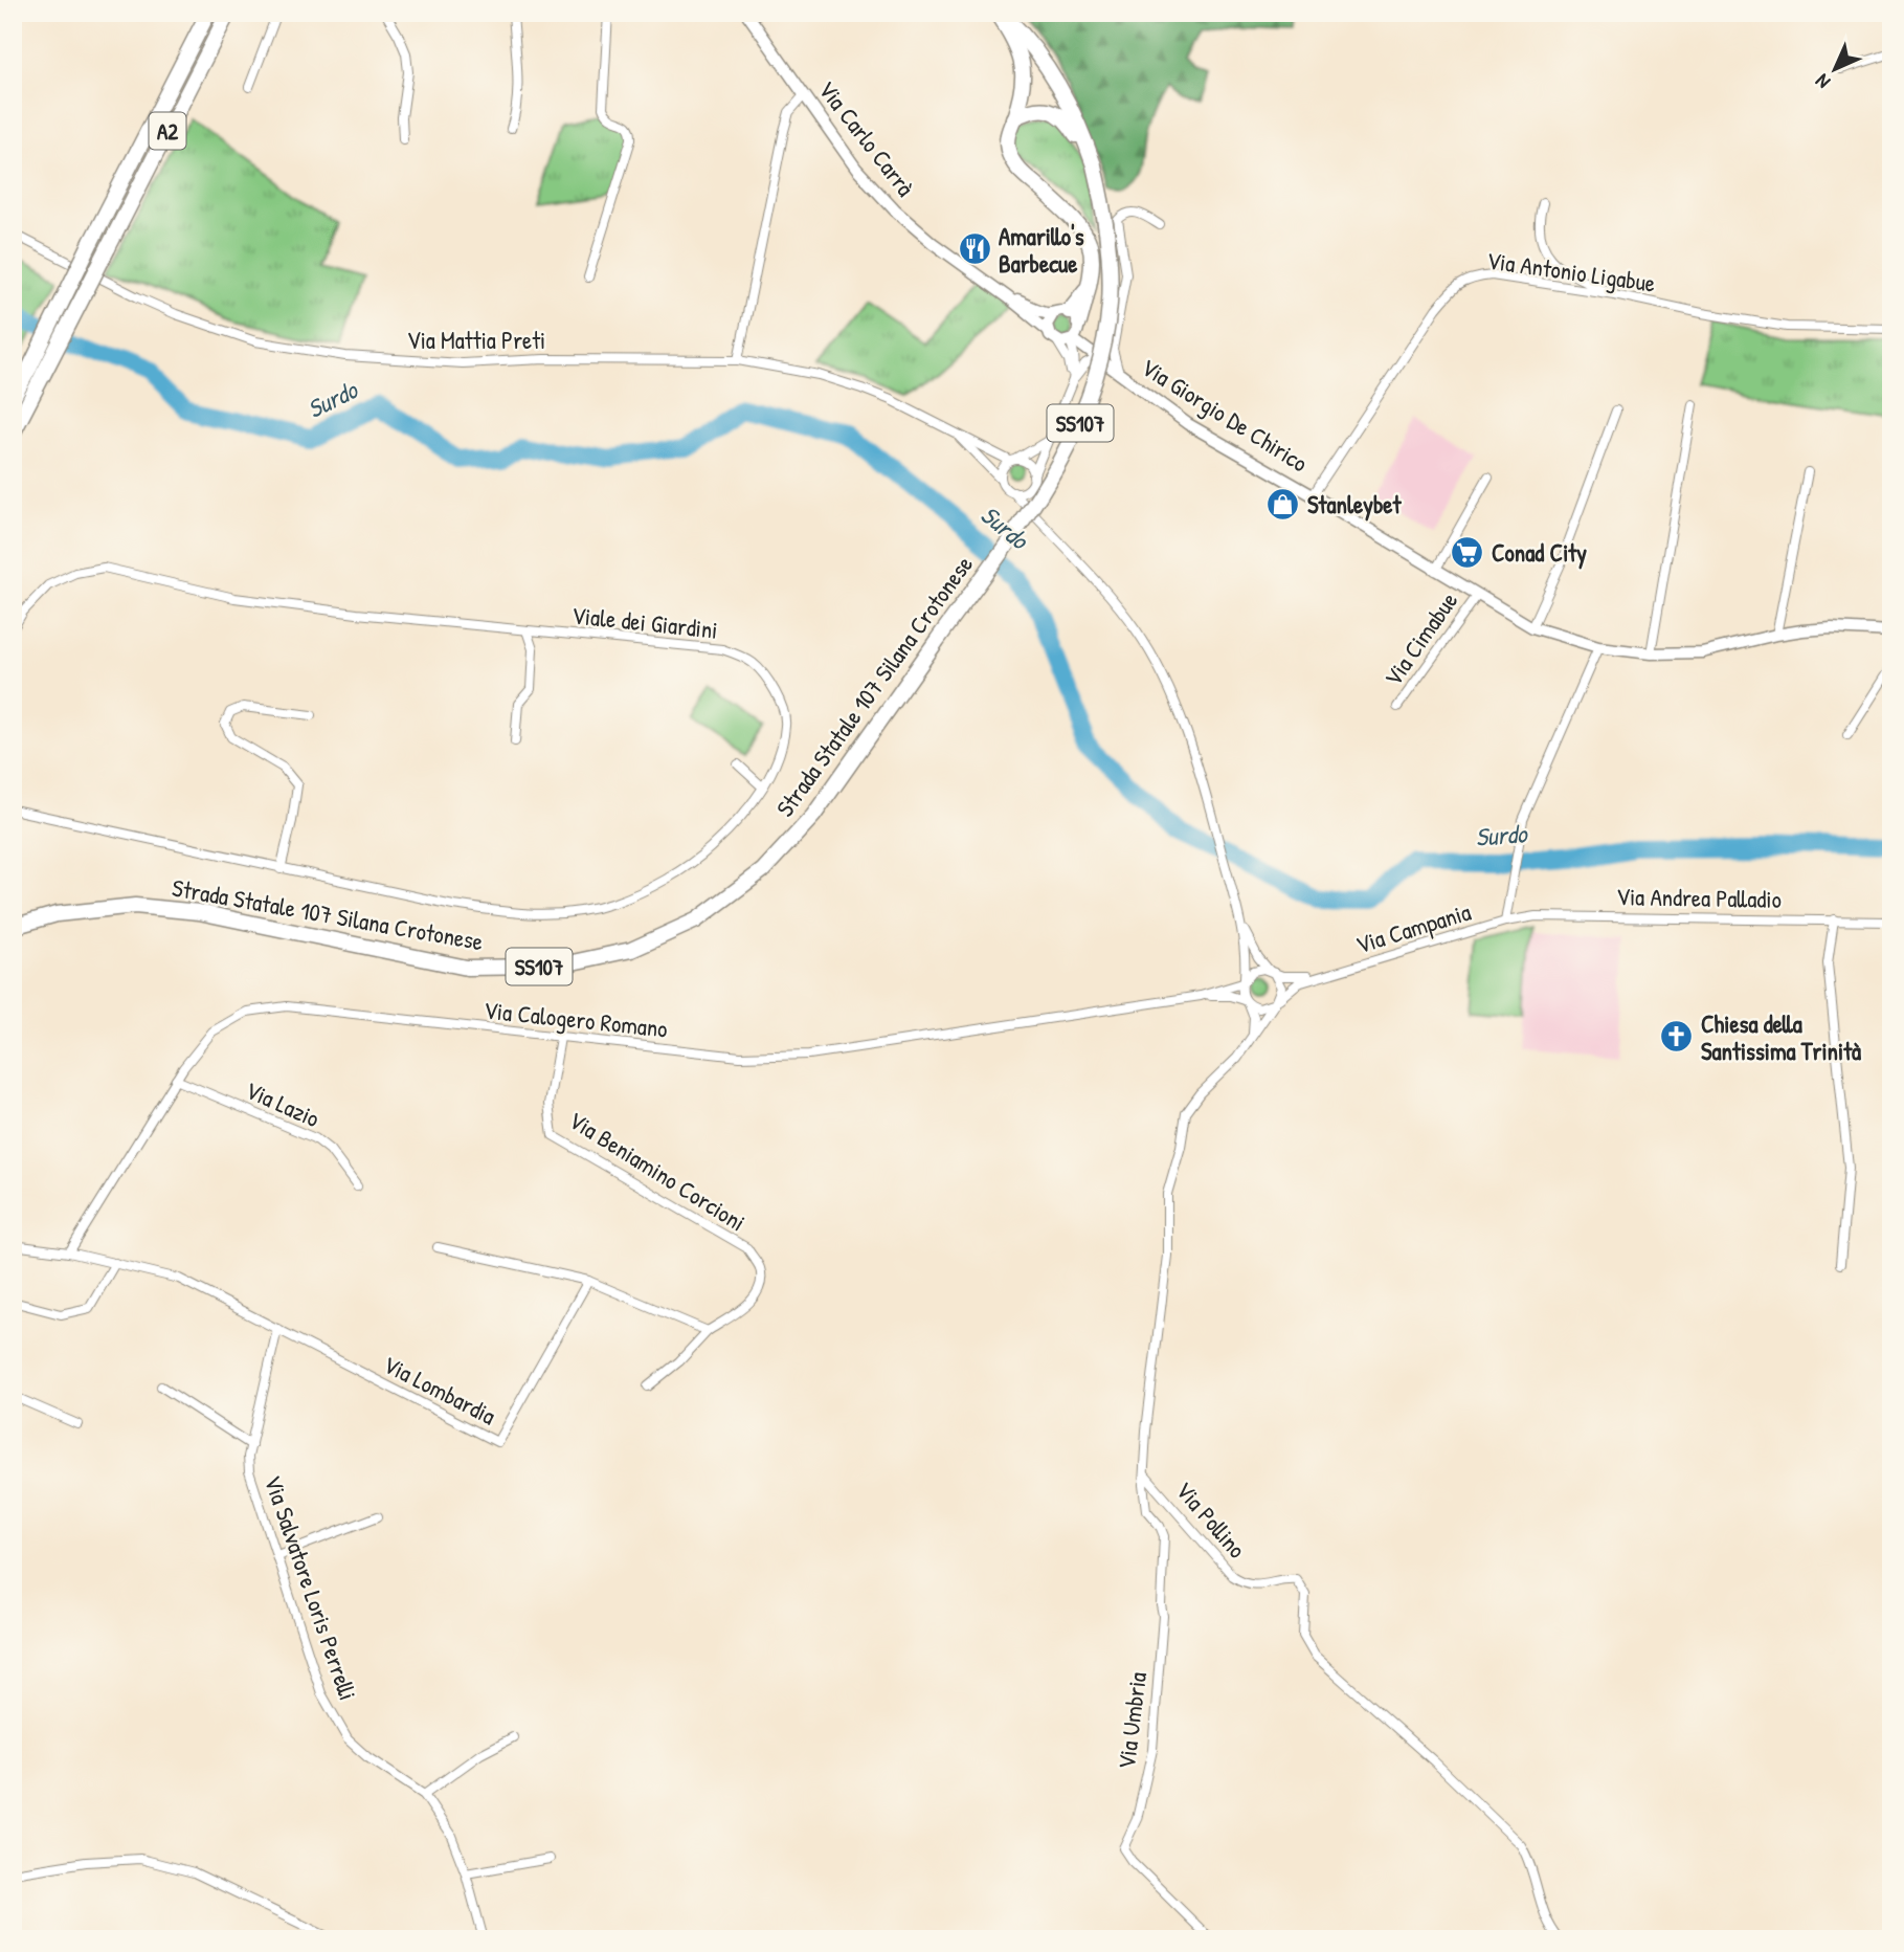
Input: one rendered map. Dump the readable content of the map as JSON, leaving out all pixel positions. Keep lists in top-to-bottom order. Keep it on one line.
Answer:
{"streets":{"highway":["A2","SS107","Strada Statale 107 Silana Crotonese"],"main road":["Via Carlo Carrà","Via Giorgio De Chirico"],"street":["Via Antonio Ligabue","Via Mattia Preti","Viale dei Giardini","Via Cimabue","Via Andrea Palladio","Via Campania","Via Calogero Romano","Via Lazio","Via Beniamino Corcioni","Via Lombardia","Via Pollino","Via Salvatore Loris Perrelli","Via Umbria"]},"crossings":[["Via Antonio Ligabue","Via Giorgio De Chirico"],["Via Giorgio De Chirico","Via Cimabue"],["Via Andrea Palladio","Via Campania"],["Via Campania","Via Pollino"],["Via Calogero Romano","Via Lazio"],["Via Calogero Romano","Via Beniamino Corcioni"],["Via Lombardia","Via Salvatore Loris Perrelli"],["Via Pollino","Via Umbria"]],"water":["Surdo"],"places":{"restaurant":["Amarillo's Barbecue"],"shop":["Stanleybet"],"supermarket":["Conad City"],"church":["Chiesa della Santissima Trinità"]},"north":"bottom left"}
